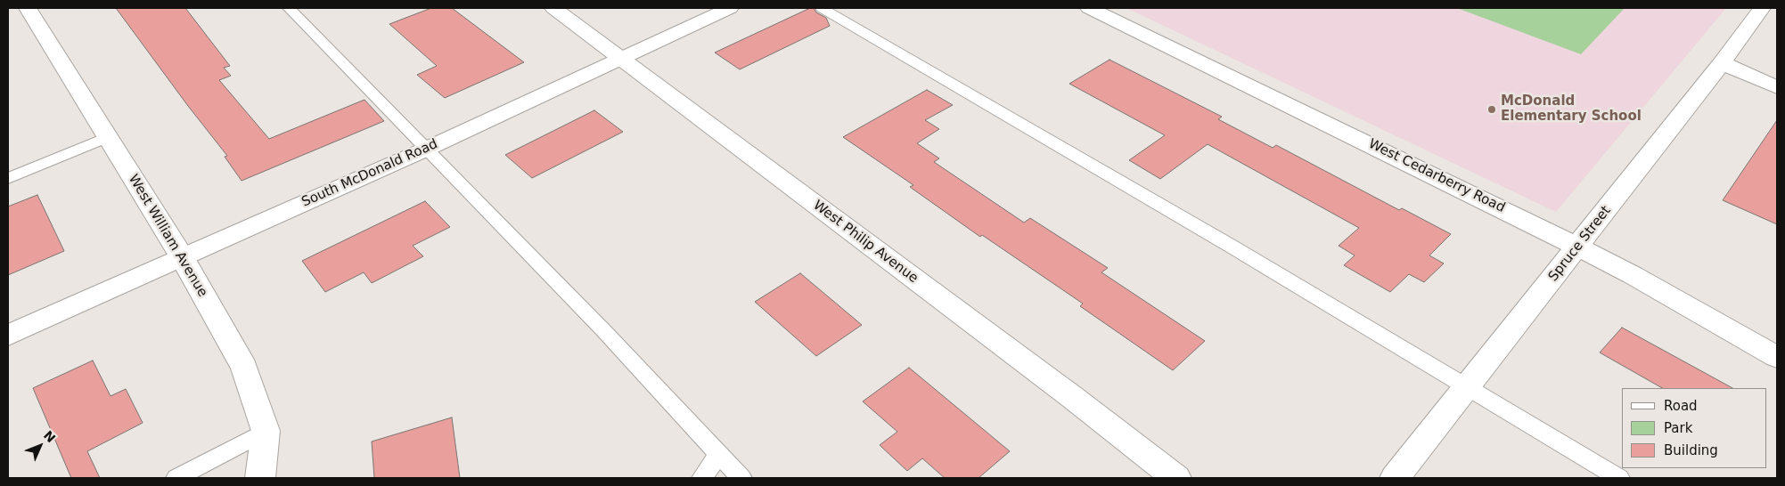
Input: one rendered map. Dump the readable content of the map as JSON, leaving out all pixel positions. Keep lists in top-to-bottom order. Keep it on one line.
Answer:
{"streets":{"street":["South McDonald Road","West Cedarberry Road","West William Avenue","West Philip Avenue","Spruce Street"]},"crossings":[["South McDonald Road","West William Avenue"],["South McDonald Road","West Philip Avenue"],["West Cedarberry Road","Spruce Street"]],"places":["McDonald Elementary School"],"legend":["Road","Park","Building"],"north":"top right"}
